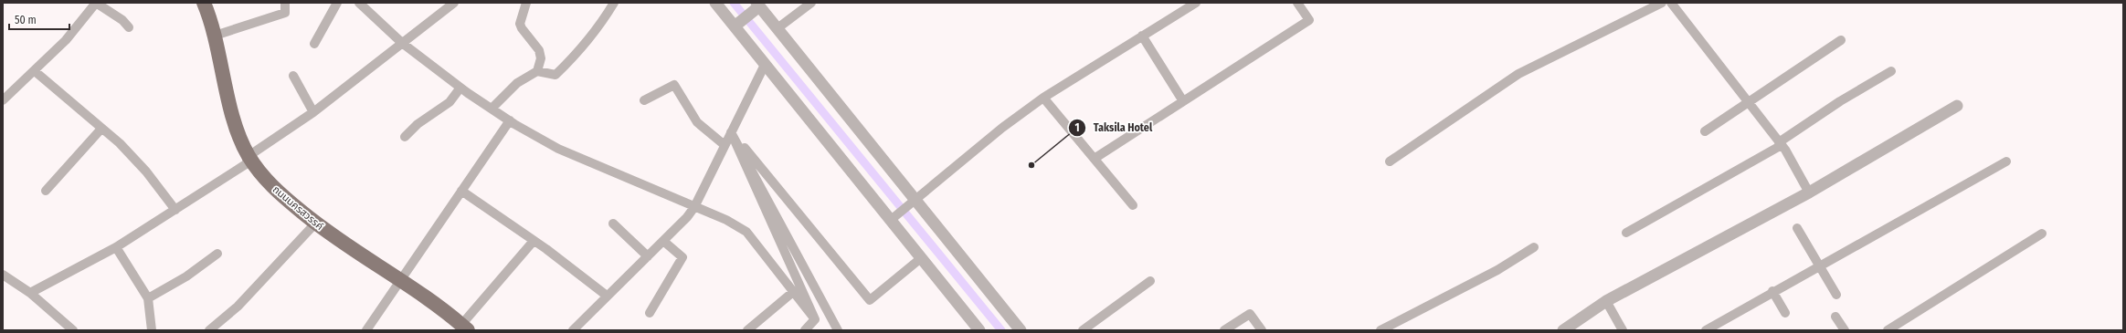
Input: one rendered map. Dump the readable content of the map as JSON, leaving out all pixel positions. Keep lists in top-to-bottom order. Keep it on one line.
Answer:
{"streets":{"main road":["ถนนนครสวรรค์"]},"places":["Taksila Hotel"],"scale_bar":"50 m"}
